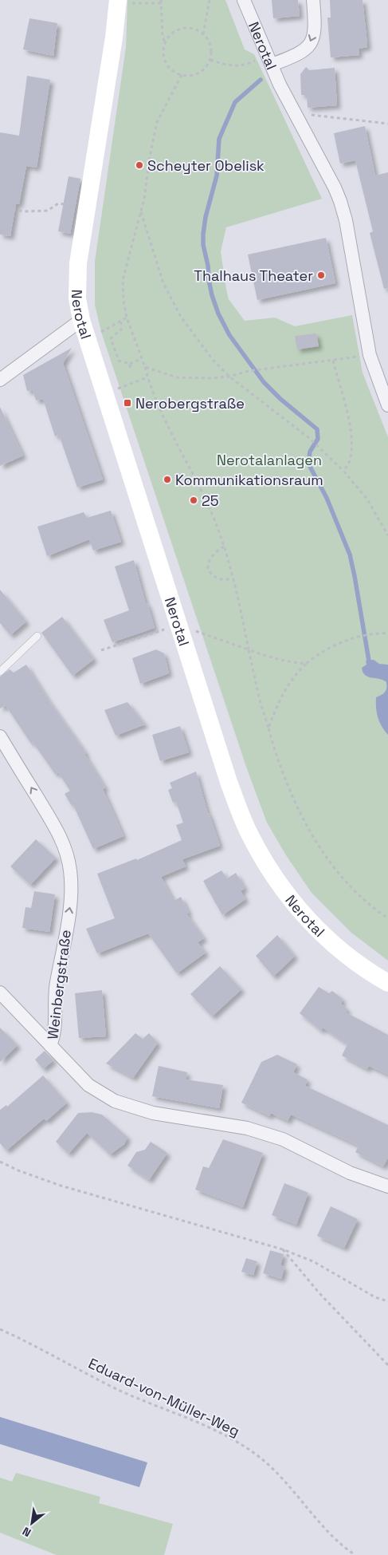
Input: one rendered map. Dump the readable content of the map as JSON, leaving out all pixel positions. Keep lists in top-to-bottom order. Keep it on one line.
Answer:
{"streets":{"street":["Nerotal","Weinbergstraße"],"path":["Eduard-von-Müller-Weg"]},"one_way":["Weinbergstraße"],"parks":["Nerotalanlagen"],"places":{"other":["Scheyter Obelisk","Thalhaus Theater","Kommunikationsraum","25"],"transit":["Nerobergstraße"]},"north":"bottom left"}
